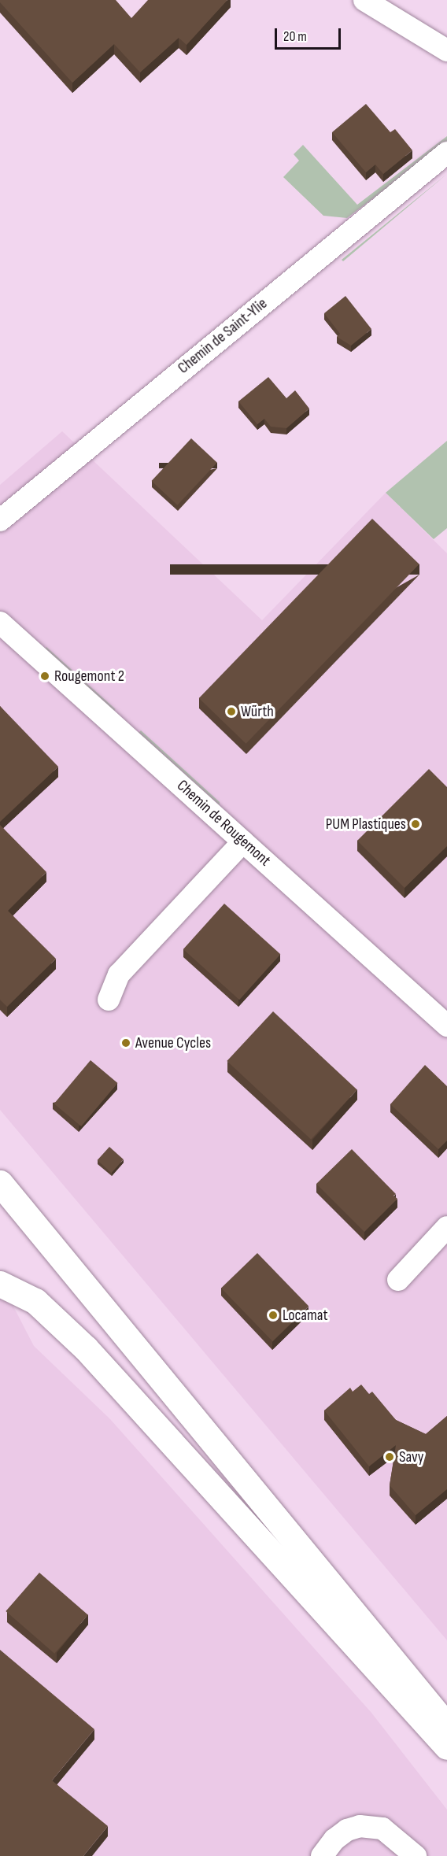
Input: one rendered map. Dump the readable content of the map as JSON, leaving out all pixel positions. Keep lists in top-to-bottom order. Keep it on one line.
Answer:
{"streets":{"street":["Chemin de Saint-Ylie","Chemin de Rougemont"]},"places":["Rougemont 2","Würth","PUM Plastiques","Avenue Cycles","Locamat","Savy"],"scale_bar":"20 m"}
